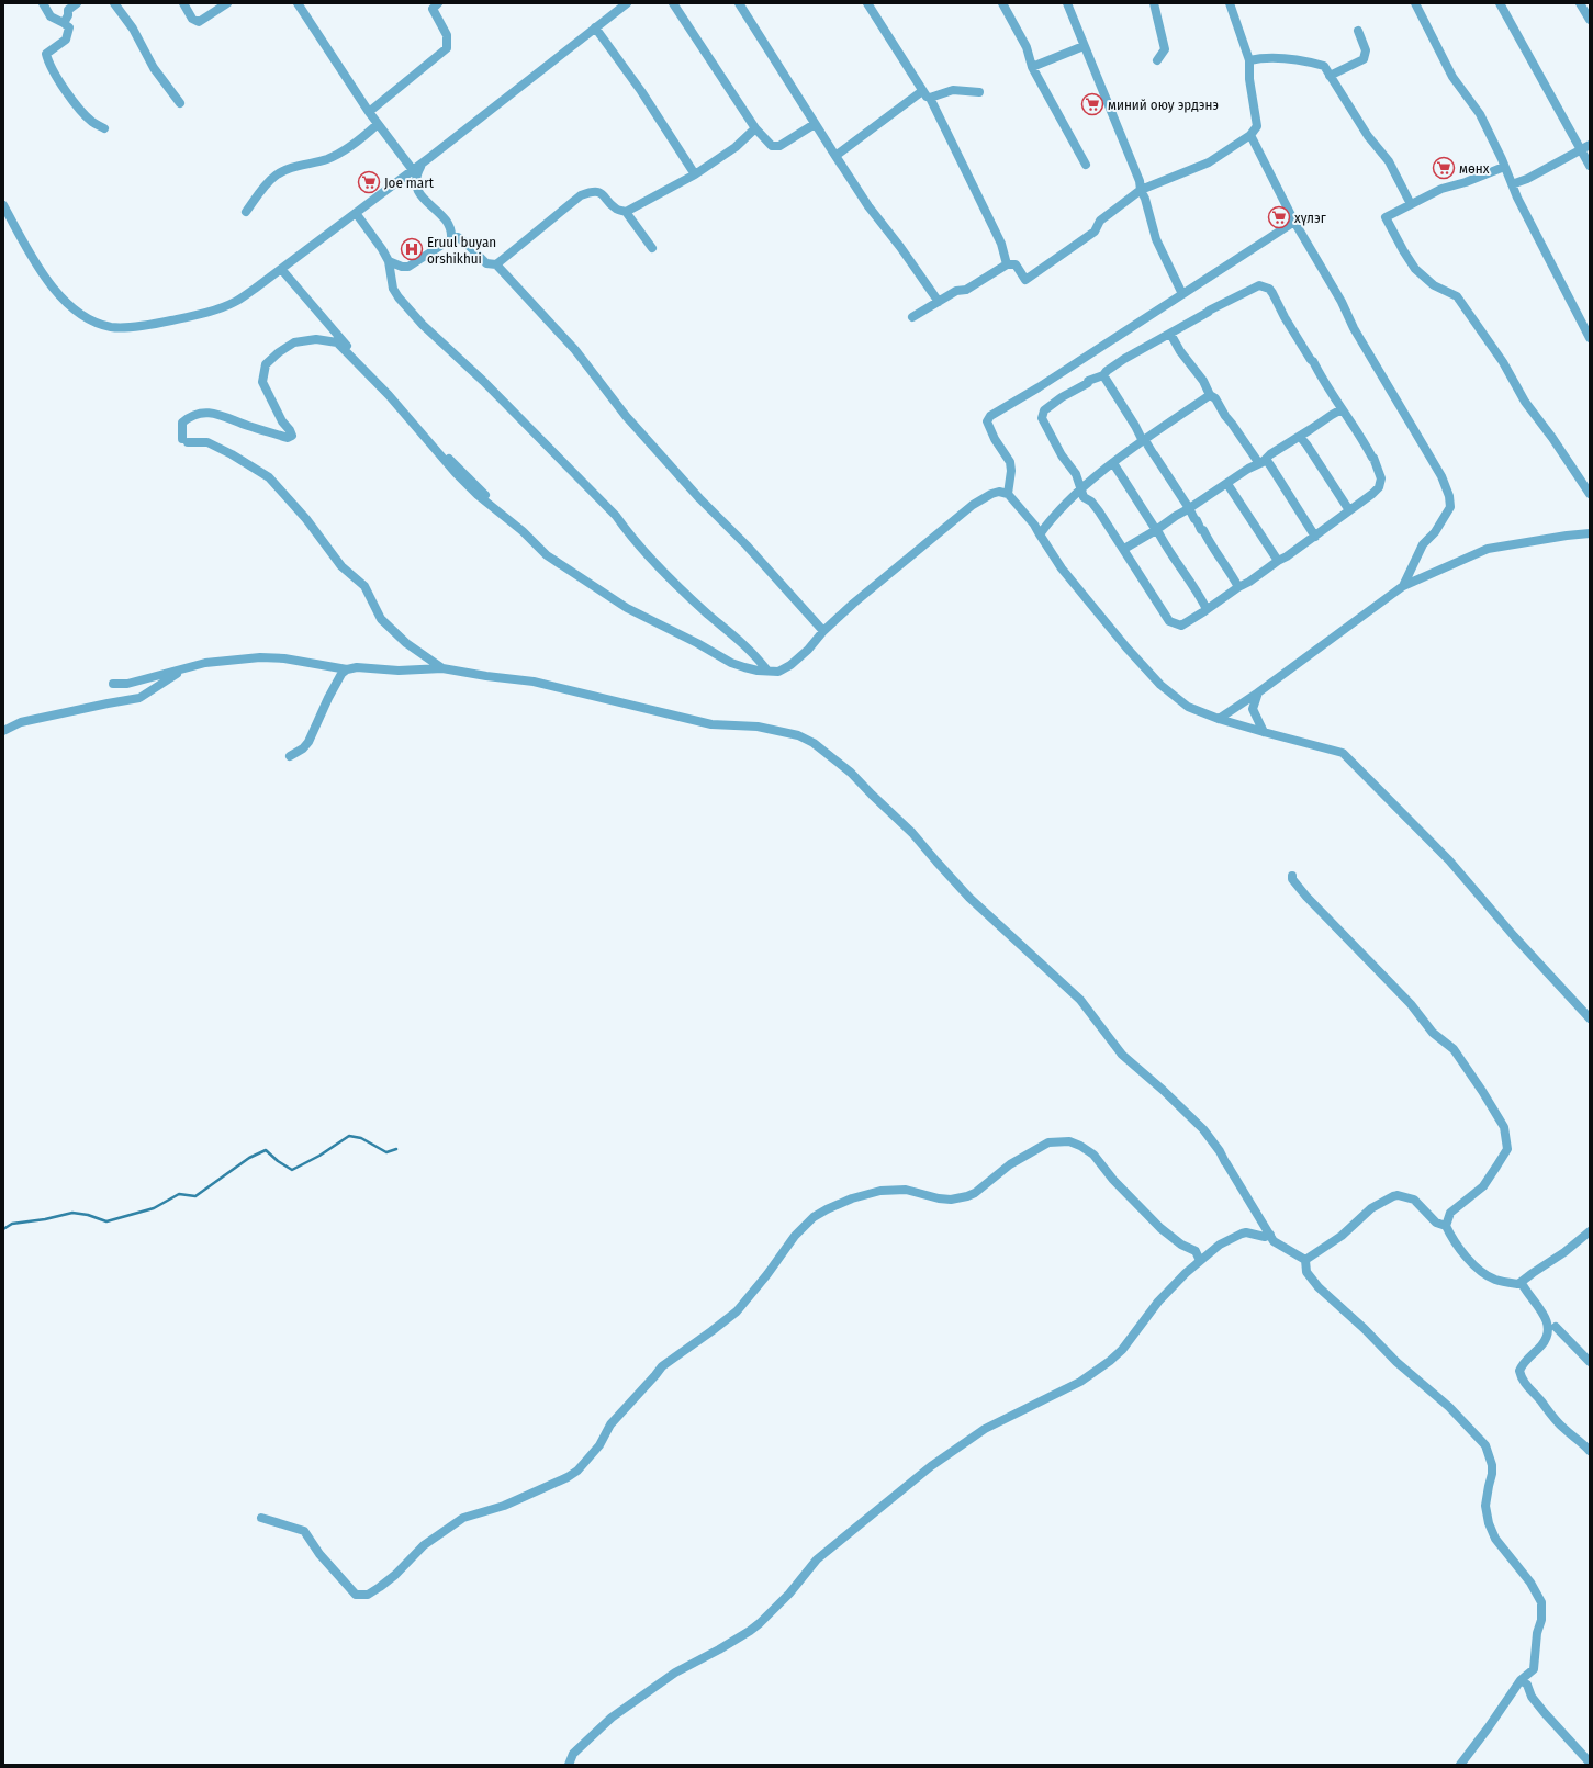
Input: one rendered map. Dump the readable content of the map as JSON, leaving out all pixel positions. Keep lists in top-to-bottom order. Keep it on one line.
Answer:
{"places":{"supermarket":["миний оюу эрдэнэ","мөнх","Joe mart","хүлэг"],"hospital":["Eruul buyan orshikhui"]}}
